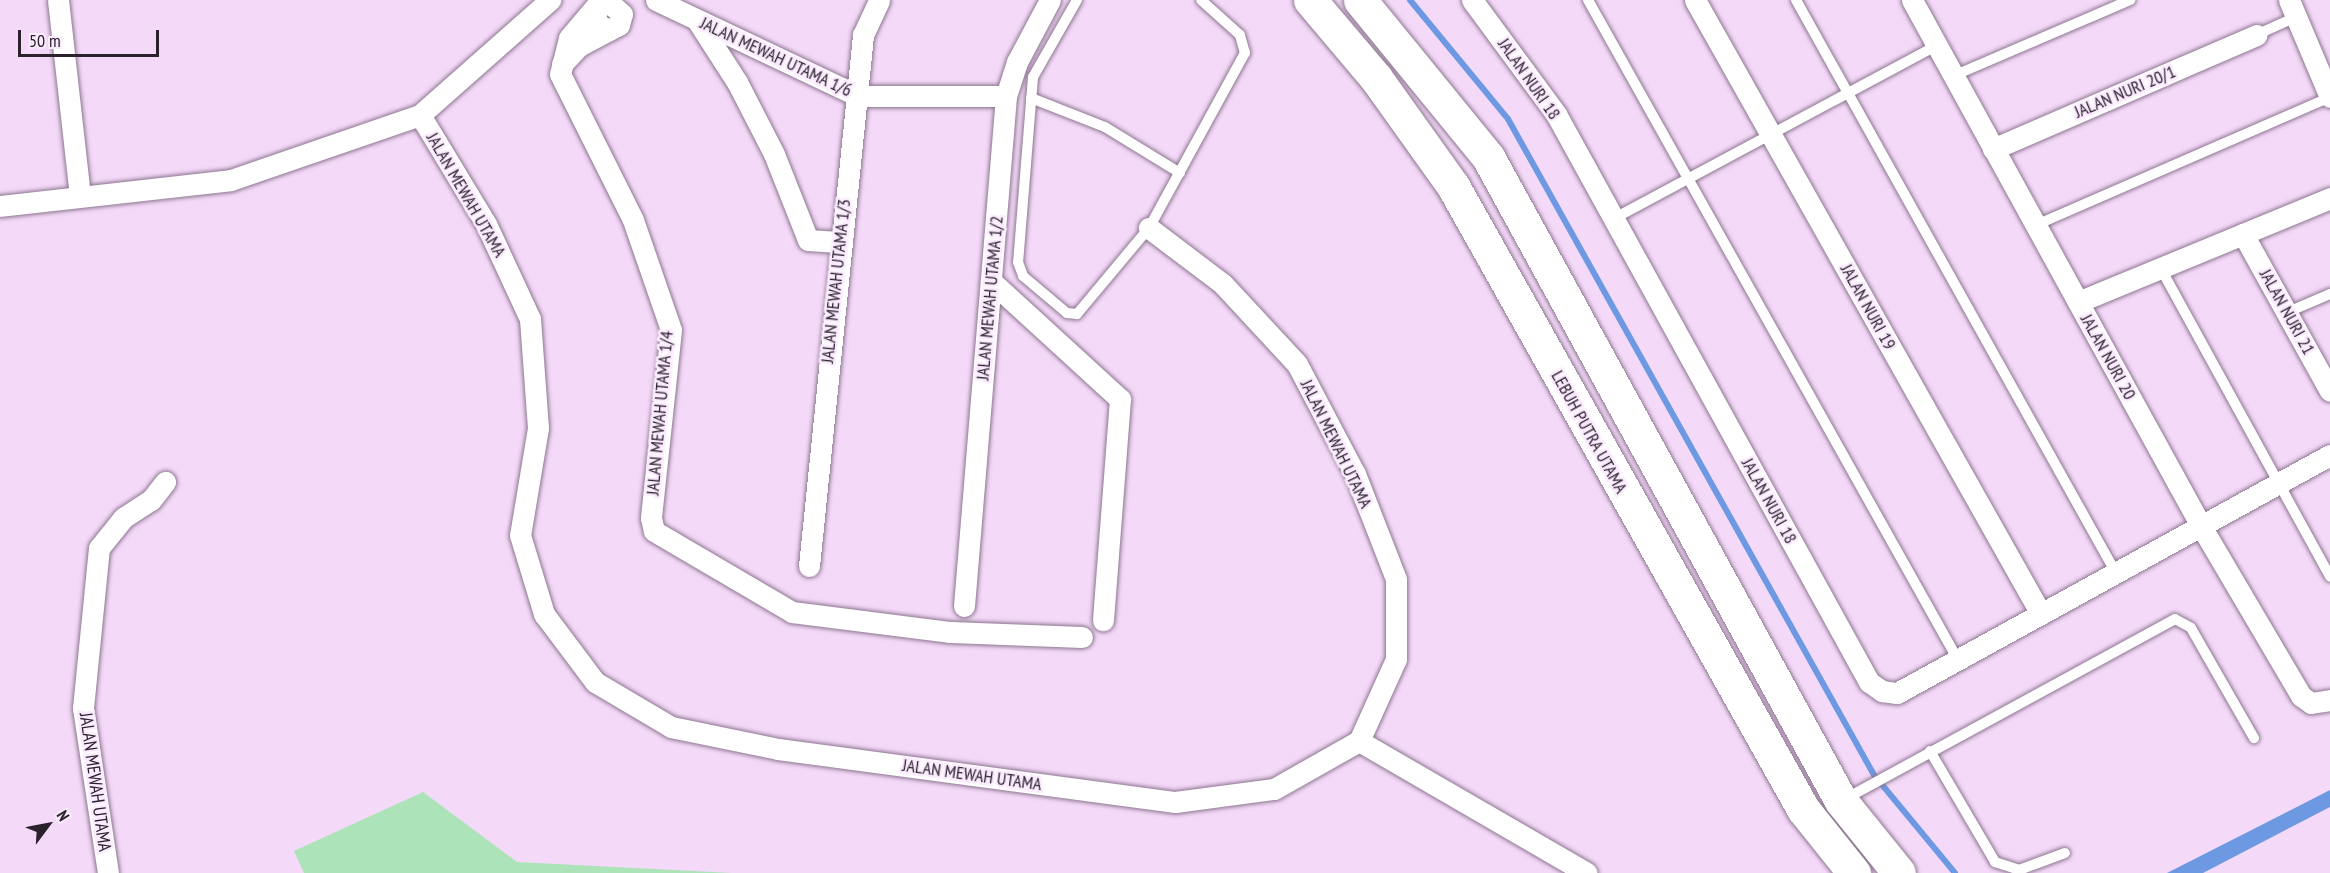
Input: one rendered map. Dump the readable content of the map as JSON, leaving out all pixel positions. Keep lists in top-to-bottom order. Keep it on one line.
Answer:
{"streets":{"main road":["LEBUH PUTRA UTAMA"],"street":["JALAN MEWAH UTAMA 1/6","JALAN NURI 18","JALAN NURI 20/1","JALAN MEWAH UTAMA","JALAN MEWAH UTAMA 1/3","JALAN MEWAH UTAMA 1/2","JALAN NURI 19","JALAN NURI 21","JALAN NURI 20","JALAN MEWAH UTAMA 1/4"]},"crossings":[["JALAN MEWAH UTAMA 1/6","JALAN MEWAH UTAMA 1/3"],["JALAN MEWAH UTAMA 1/6","JALAN MEWAH UTAMA 1/2"],["JALAN NURI 18","JALAN NURI 19"],["JALAN NURI 18","JALAN NURI 20"],["JALAN NURI 20/1","JALAN NURI 20"]],"scale_bar":"50 m","north":"top right"}
